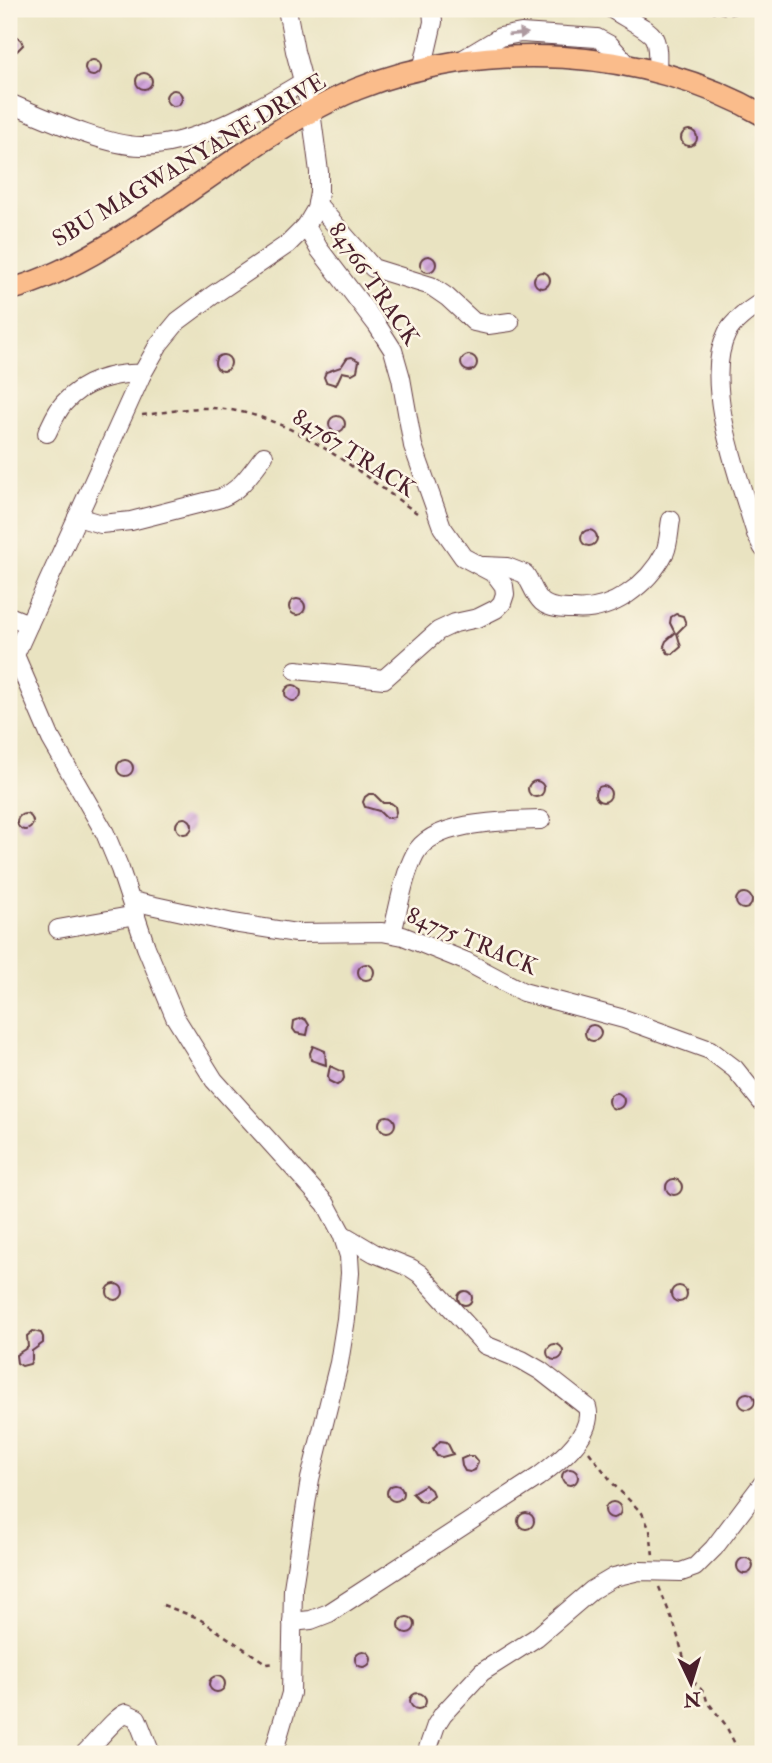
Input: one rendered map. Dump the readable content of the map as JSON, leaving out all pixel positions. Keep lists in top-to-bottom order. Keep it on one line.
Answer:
{"streets":{"main road":["SBU MAGWANYANE DRIVE"],"street":["84766 TRACK","84775 TRACK"],"path":["84767 TRACK"]},"crossings":[["84766 TRACK","84767 TRACK"]],"north":"bottom"}
